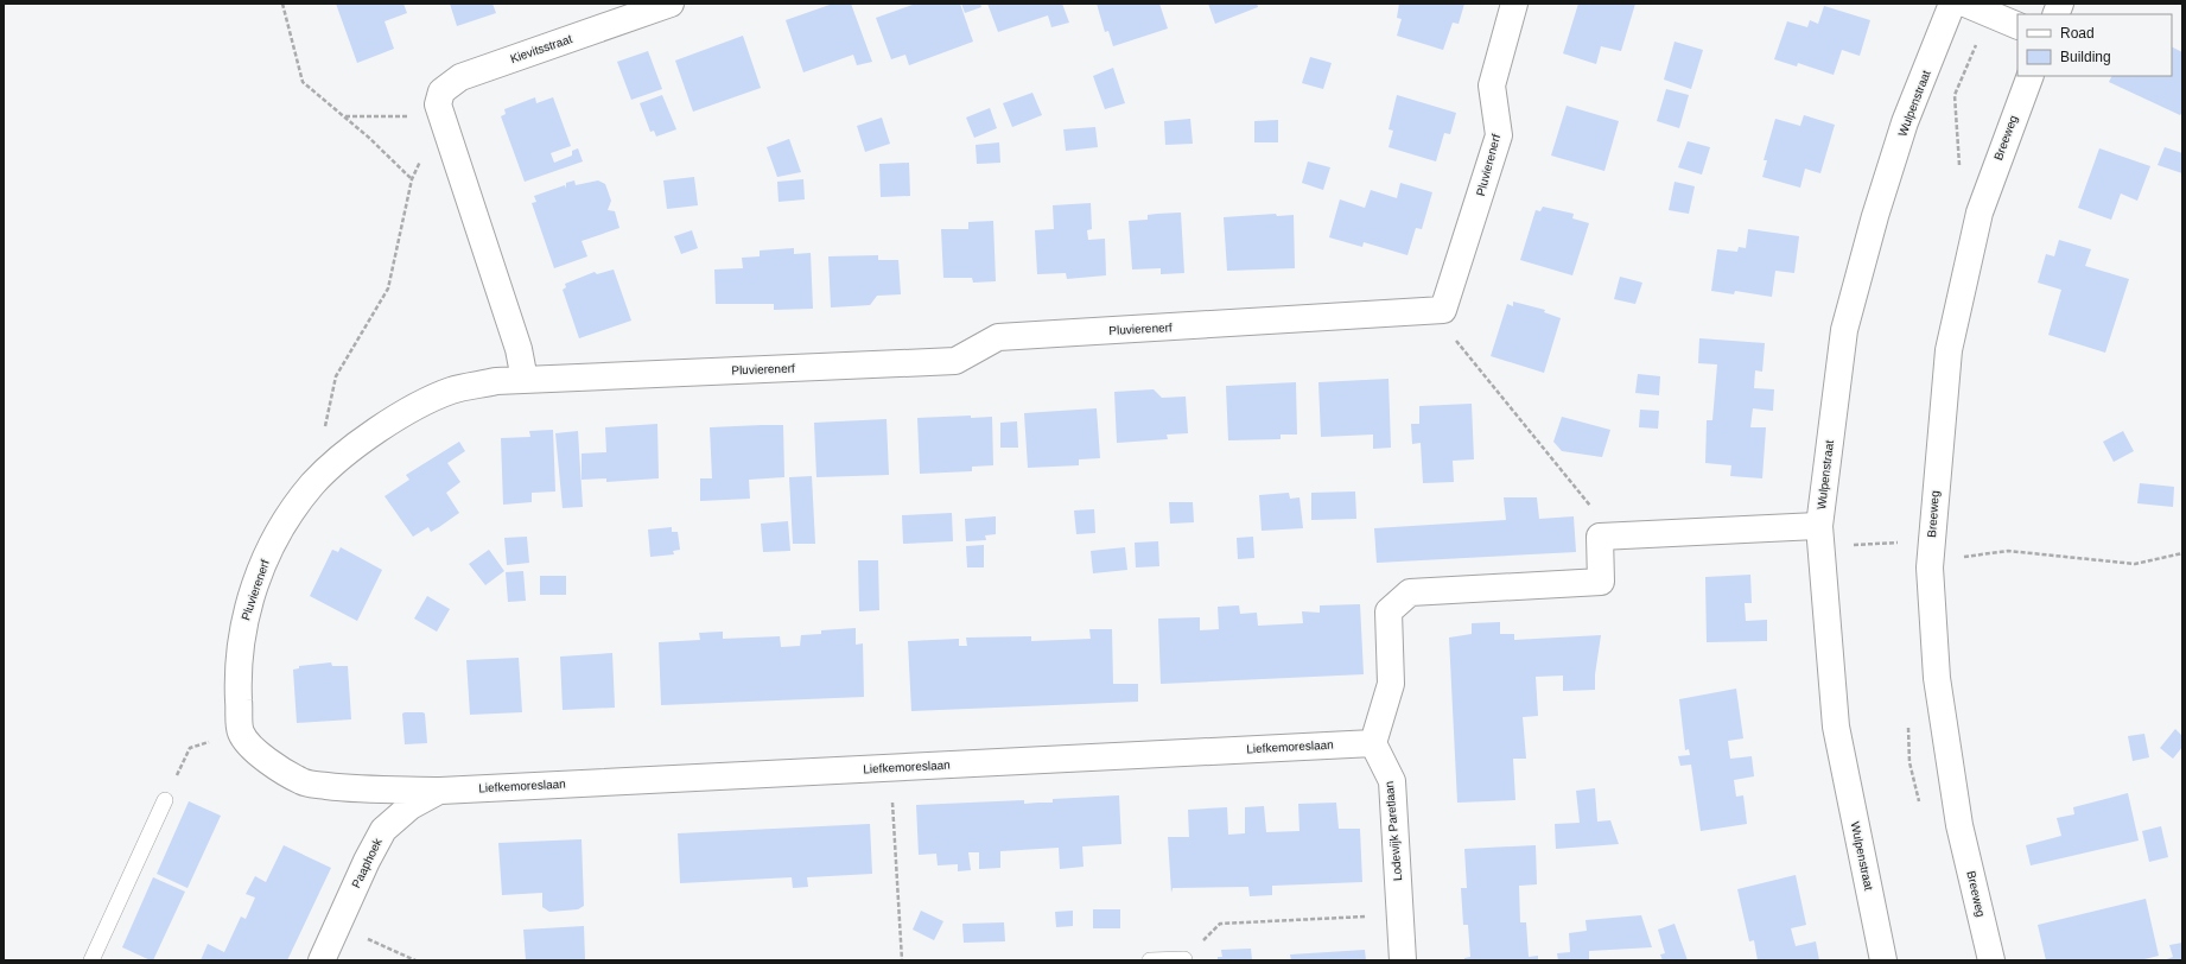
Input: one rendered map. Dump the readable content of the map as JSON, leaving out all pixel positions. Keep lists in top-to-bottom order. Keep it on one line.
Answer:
{"streets":{"street":["Kievitsstraat","Wulpenstraat","Breeweg","Pluvierenerf","Liefkemoreslaan","Lodewijk Paretlaan","Paaphoek"]},"crossings":[["Liefkemoreslaan","Lodewijk Paretlaan"],["Liefkemoreslaan","Paaphoek"]],"legend":["Road","Building"]}
